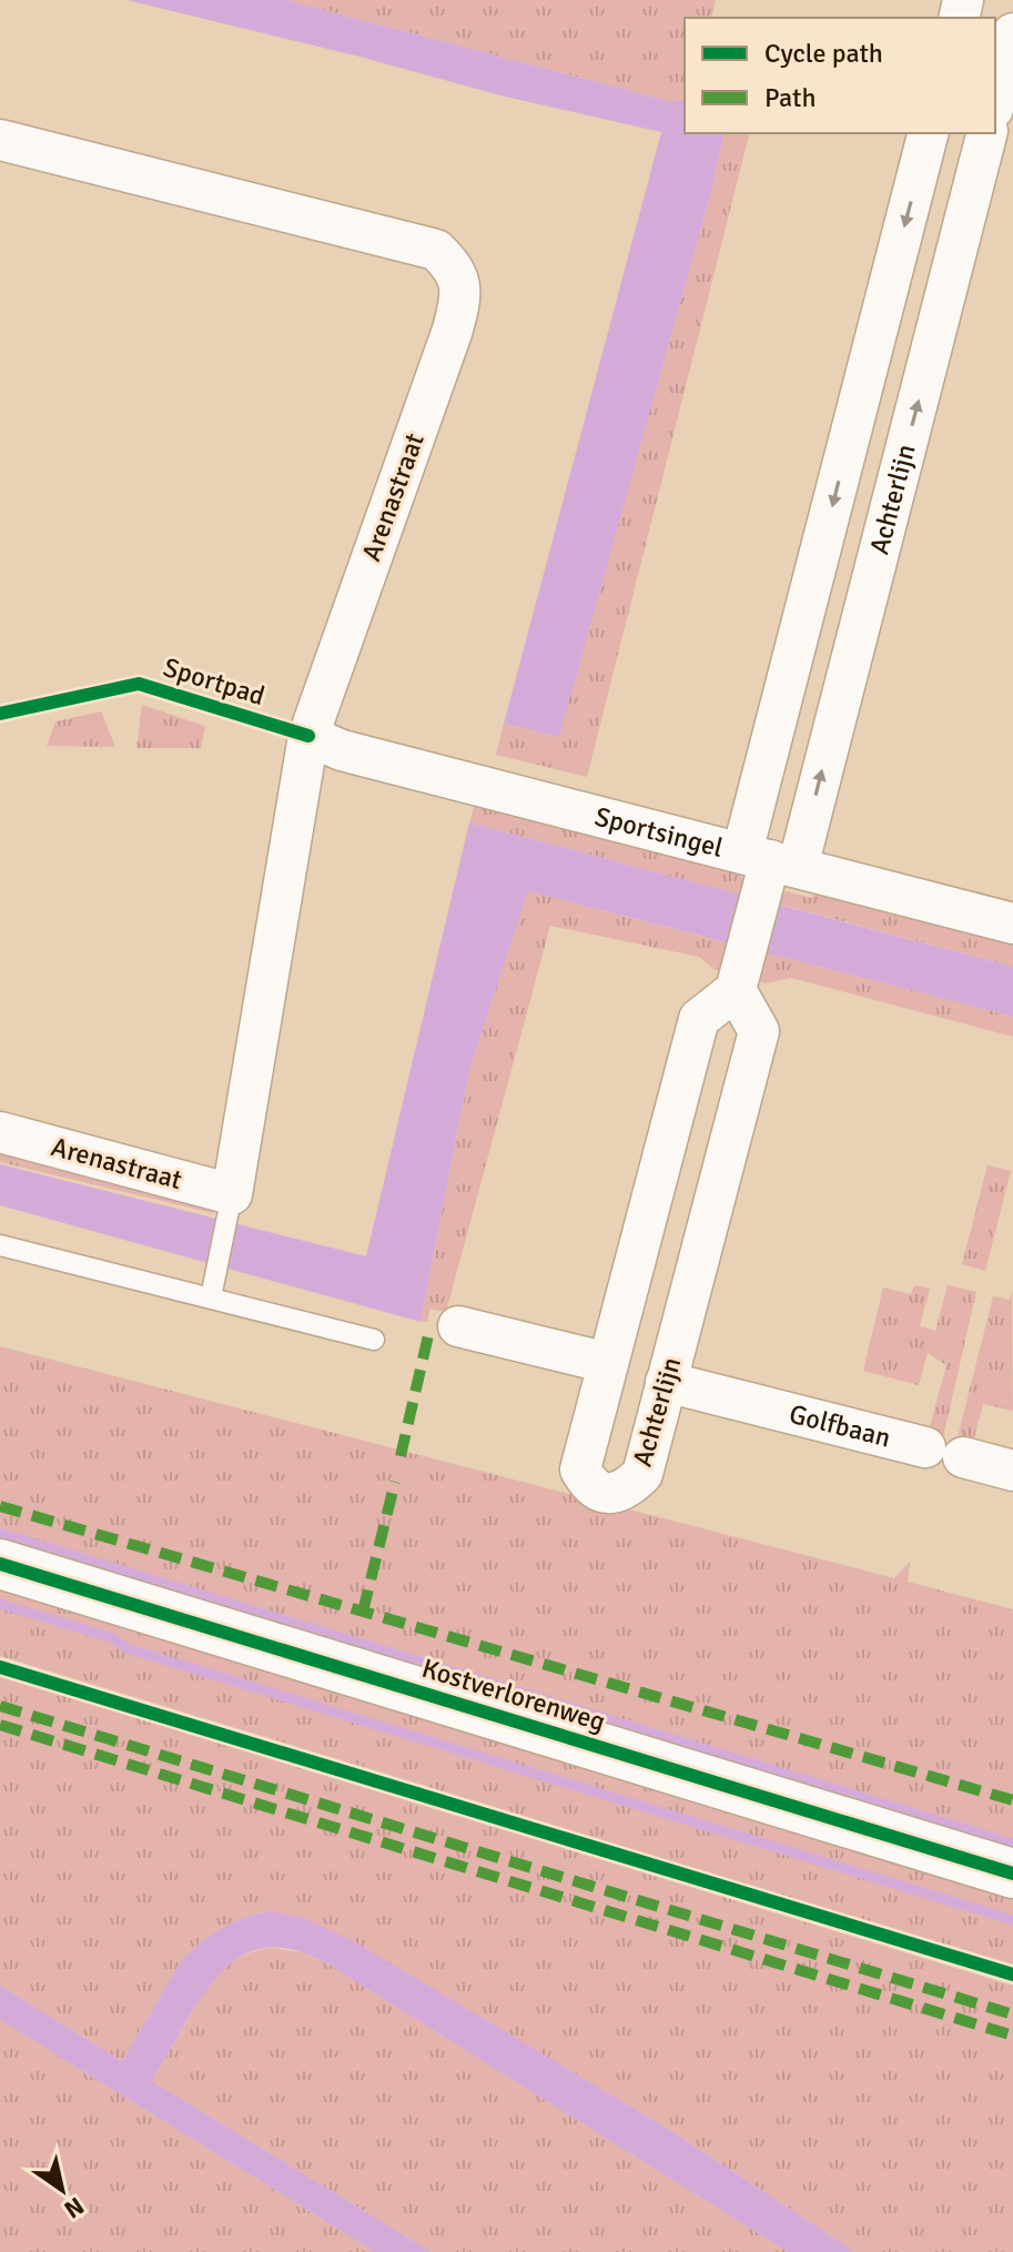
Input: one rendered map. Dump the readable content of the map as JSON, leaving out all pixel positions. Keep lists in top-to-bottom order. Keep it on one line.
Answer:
{"streets":{"street":["Arenastraat","Achterlijn","Sportsingel","Golfbaan","Kostverlorenweg"],"cycle path":["Sportpad"]},"crossings":[["Arenastraat","Sportsingel"],["Achterlijn","Sportsingel"],["Achterlijn","Golfbaan"]],"legend":["Cycle path","Path"],"north":"bottom right"}
